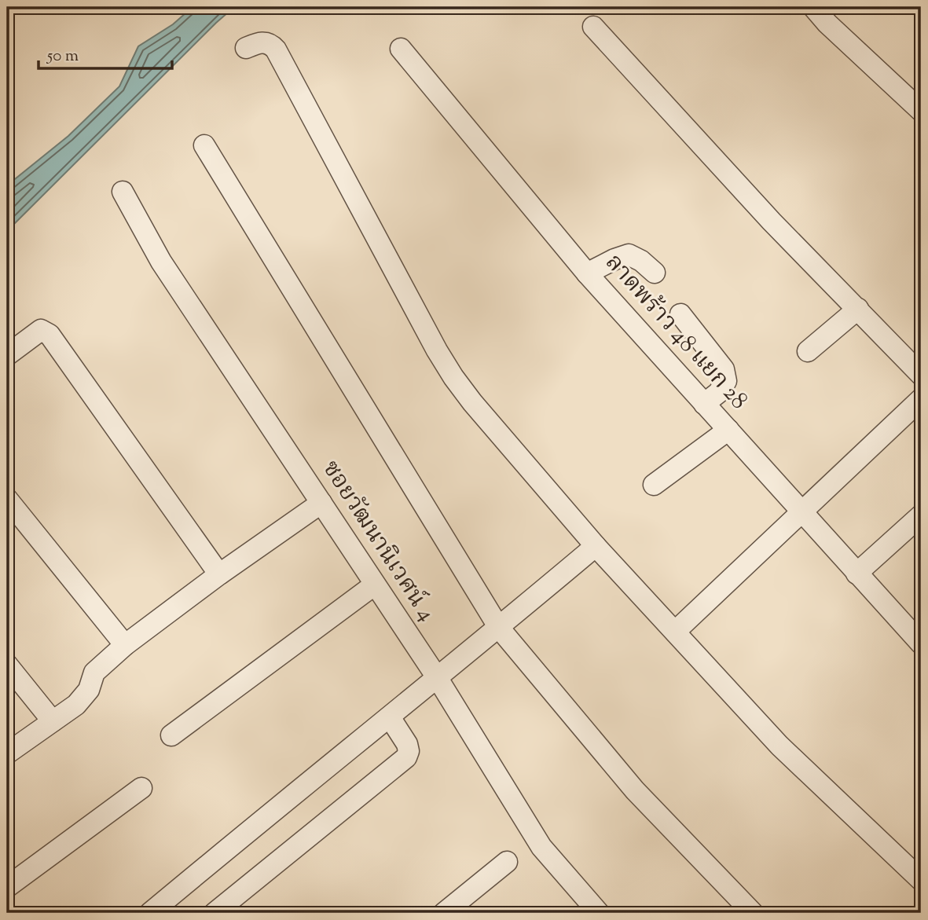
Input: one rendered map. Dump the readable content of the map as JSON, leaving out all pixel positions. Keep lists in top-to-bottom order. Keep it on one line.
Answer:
{"streets":{"street":["ลาดพร้าว 48 แยก 28","ซอยวัฒนานิเวศน์ 4"]},"scale_bar":"50 m"}
